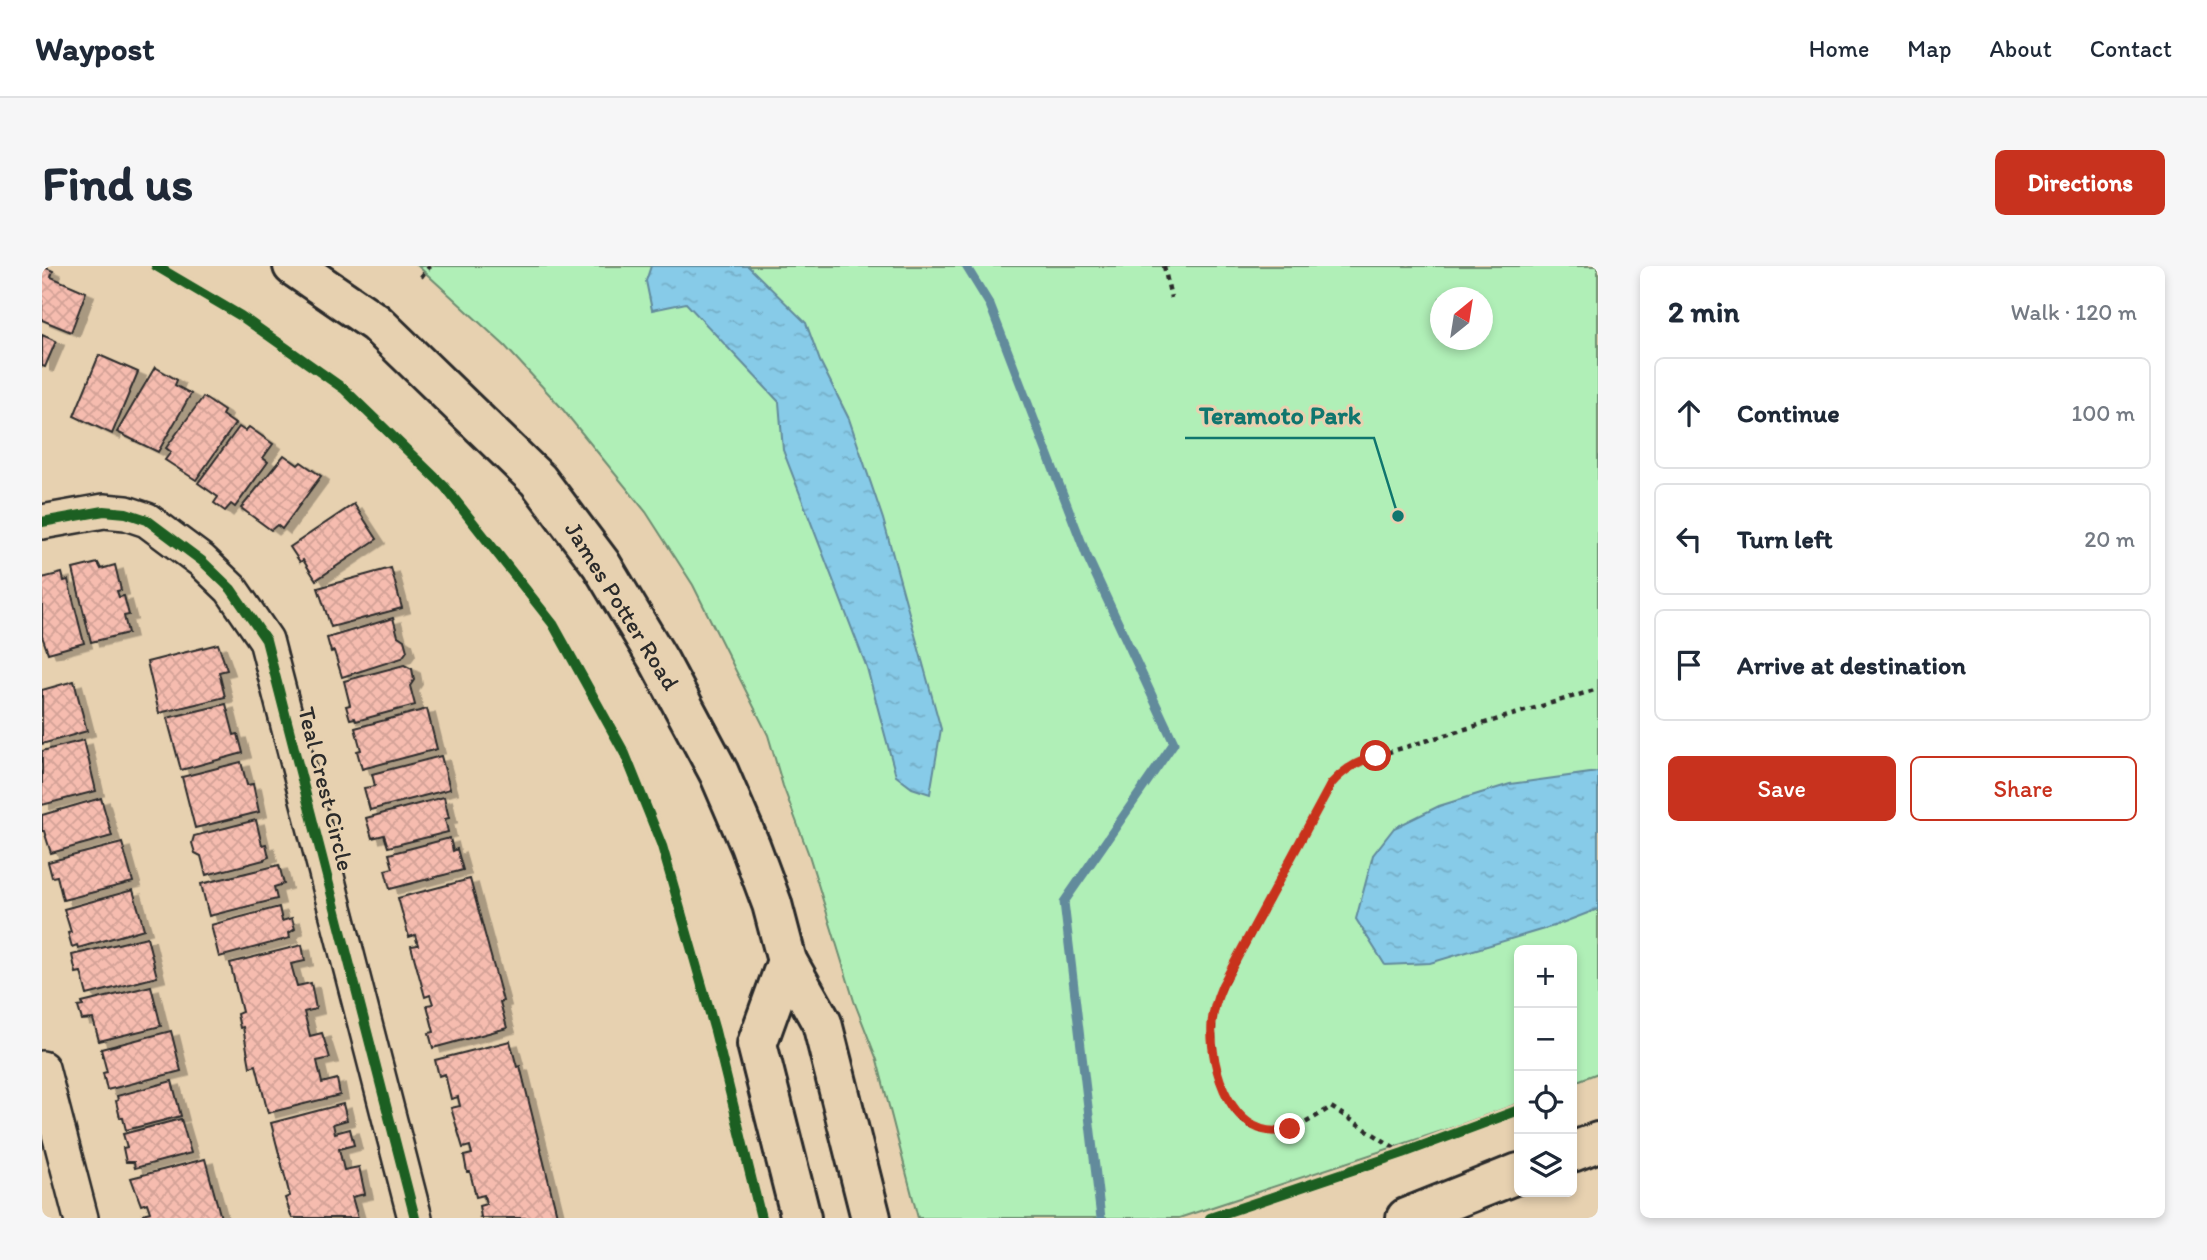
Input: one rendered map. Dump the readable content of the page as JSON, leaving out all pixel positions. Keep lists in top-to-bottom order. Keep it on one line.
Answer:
{"streets":{"main road":["James Potter Road"],"street":["Teal Crest Circle"]},"places":["Teramoto Park"],"north":"top right","page":{"header":"Waypost","nav":["Home","Map","About","Contact"],"buttons":["Directions",["Save","Share"]],"title":"Find us","heading":["2 min","Walk · 120 m"],"list":[["Continue","100 m"],["Turn left","20 m"],"Arrive at destination"],"map_buttons":["+","−"]}}
